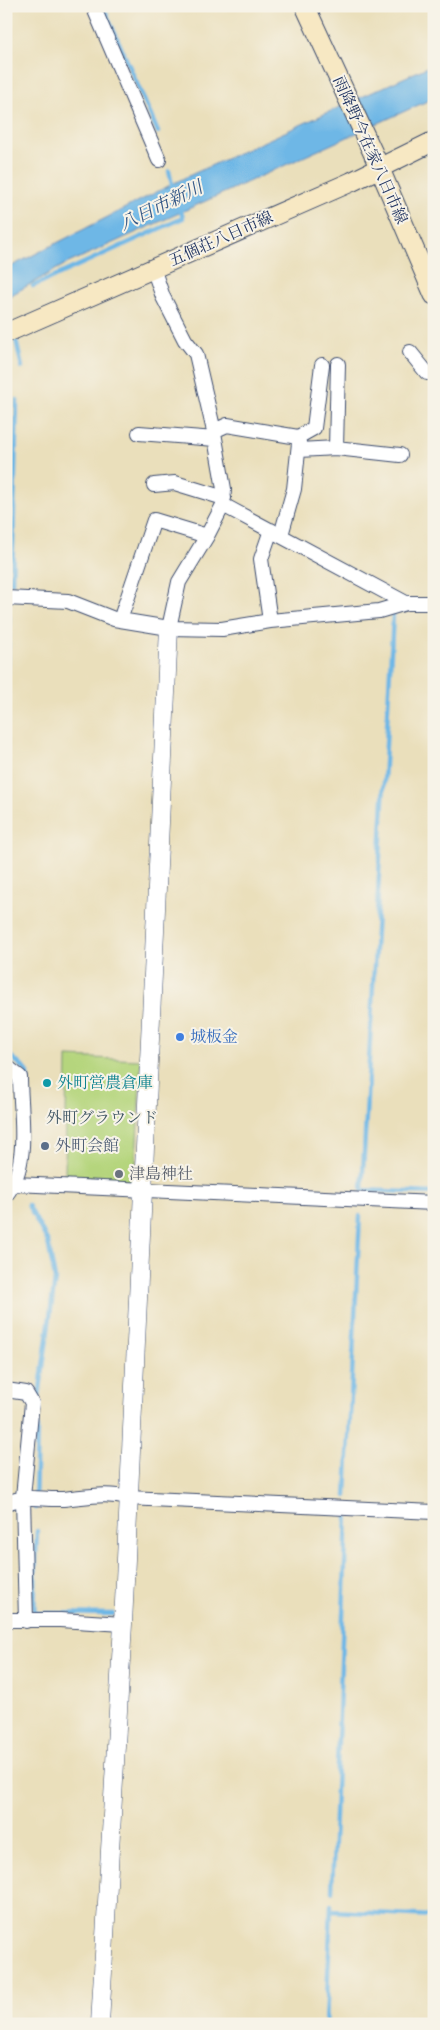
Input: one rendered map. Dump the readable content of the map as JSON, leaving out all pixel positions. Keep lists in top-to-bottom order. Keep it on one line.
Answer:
{"streets":{"main road":["雨降野今在家八日市線","五個荘八日市線"]},"crossings":[["雨降野今在家八日市線","五個荘八日市線"]],"water":["八日市新川"],"parks":["外町グラウンド"],"places":["城板金","外町営農倉庫","外町会館","津島神社"]}
